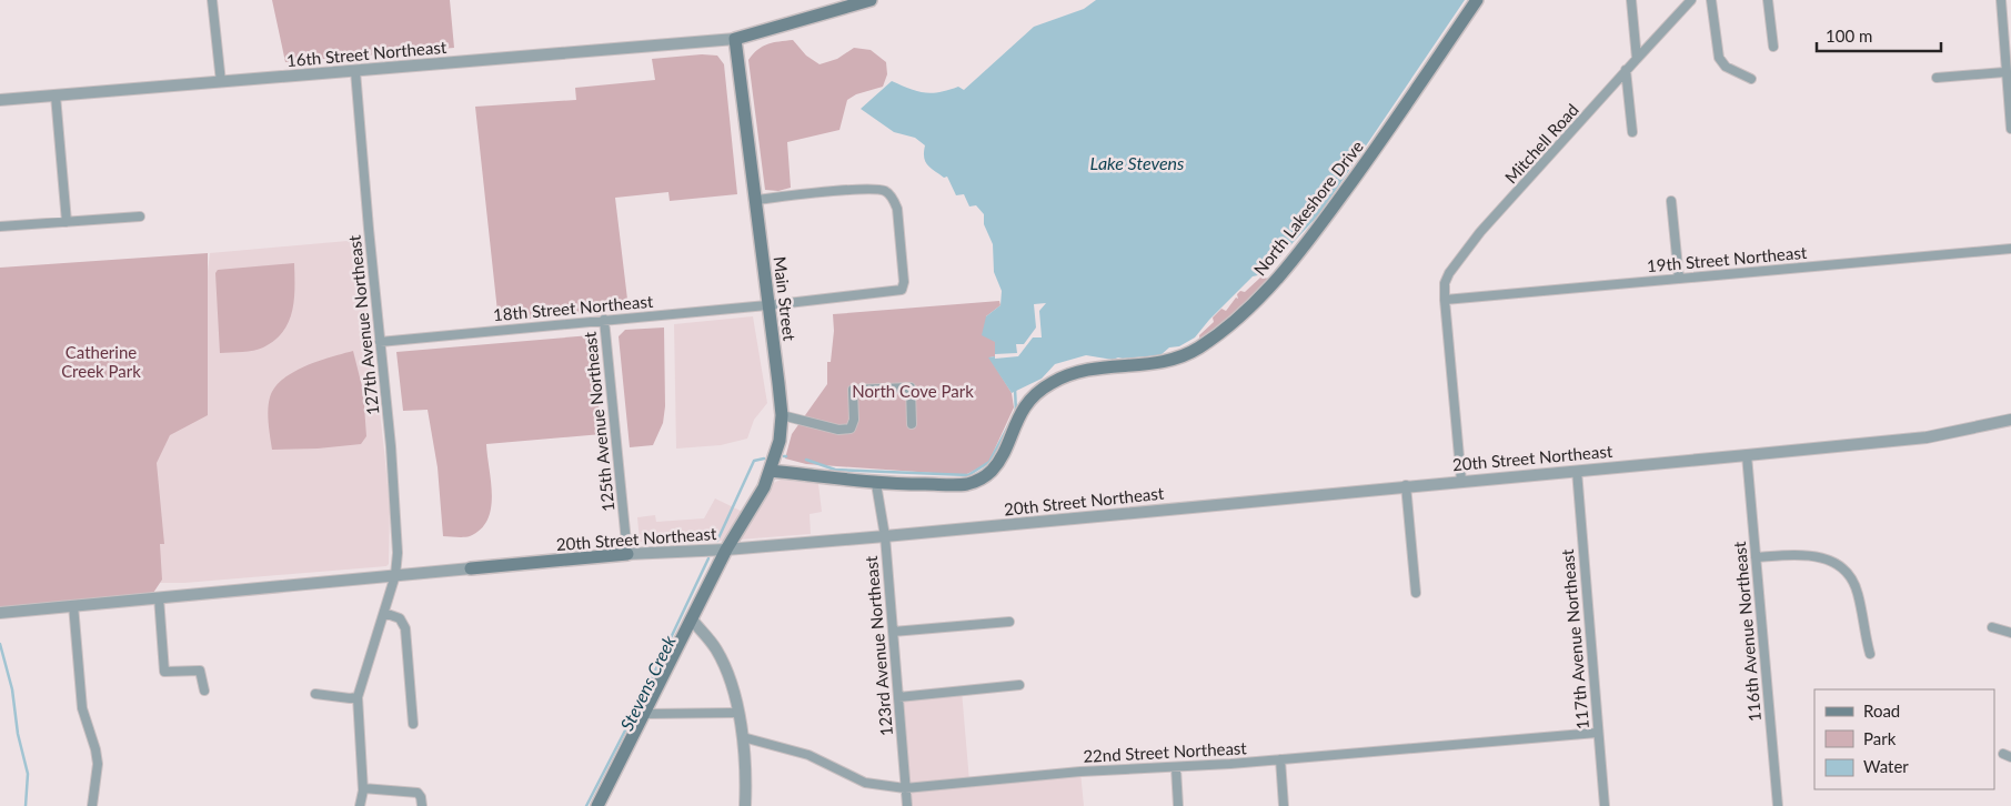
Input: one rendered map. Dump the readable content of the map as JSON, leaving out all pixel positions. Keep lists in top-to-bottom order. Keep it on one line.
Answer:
{"streets":{"main road":["North Lakeshore Drive","Main Street","20th Street Northeast"],"street":["16th Street Northeast","Mitchell Road","19th Street Northeast","18th Street Northeast","127th Avenue Northeast","125th Avenue Northeast","116th Avenue Northeast","117th Avenue Northeast","123rd Avenue Northeast","22nd Street Northeast"]},"crossings":[["16th Street Northeast","Main Street"],["16th Street Northeast","127th Avenue Northeast"],["Mitchell Road","19th Street Northeast"],["Mitchell Road","20th Street Northeast"],["North Lakeshore Drive","Main Street"],["North Lakeshore Drive","123rd Avenue Northeast"],["Main Street","18th Street Northeast"],["Main Street","20th Street Northeast"],["18th Street Northeast","127th Avenue Northeast"],["18th Street Northeast","125th Avenue Northeast"],["127th Avenue Northeast","20th Street Northeast"],["125th Avenue Northeast","20th Street Northeast"],["20th Street Northeast","116th Avenue Northeast"],["20th Street Northeast","117th Avenue Northeast"],["20th Street Northeast","123rd Avenue Northeast"],["117th Avenue Northeast","22nd Street Northeast"],["123rd Avenue Northeast","22nd Street Northeast"]],"water":["Lake Stevens","Stevens Creek"],"parks":["Catherine Creek Park","North Cove Park"],"legend":["Road","Park","Water"],"scale_bar":"100 m"}
